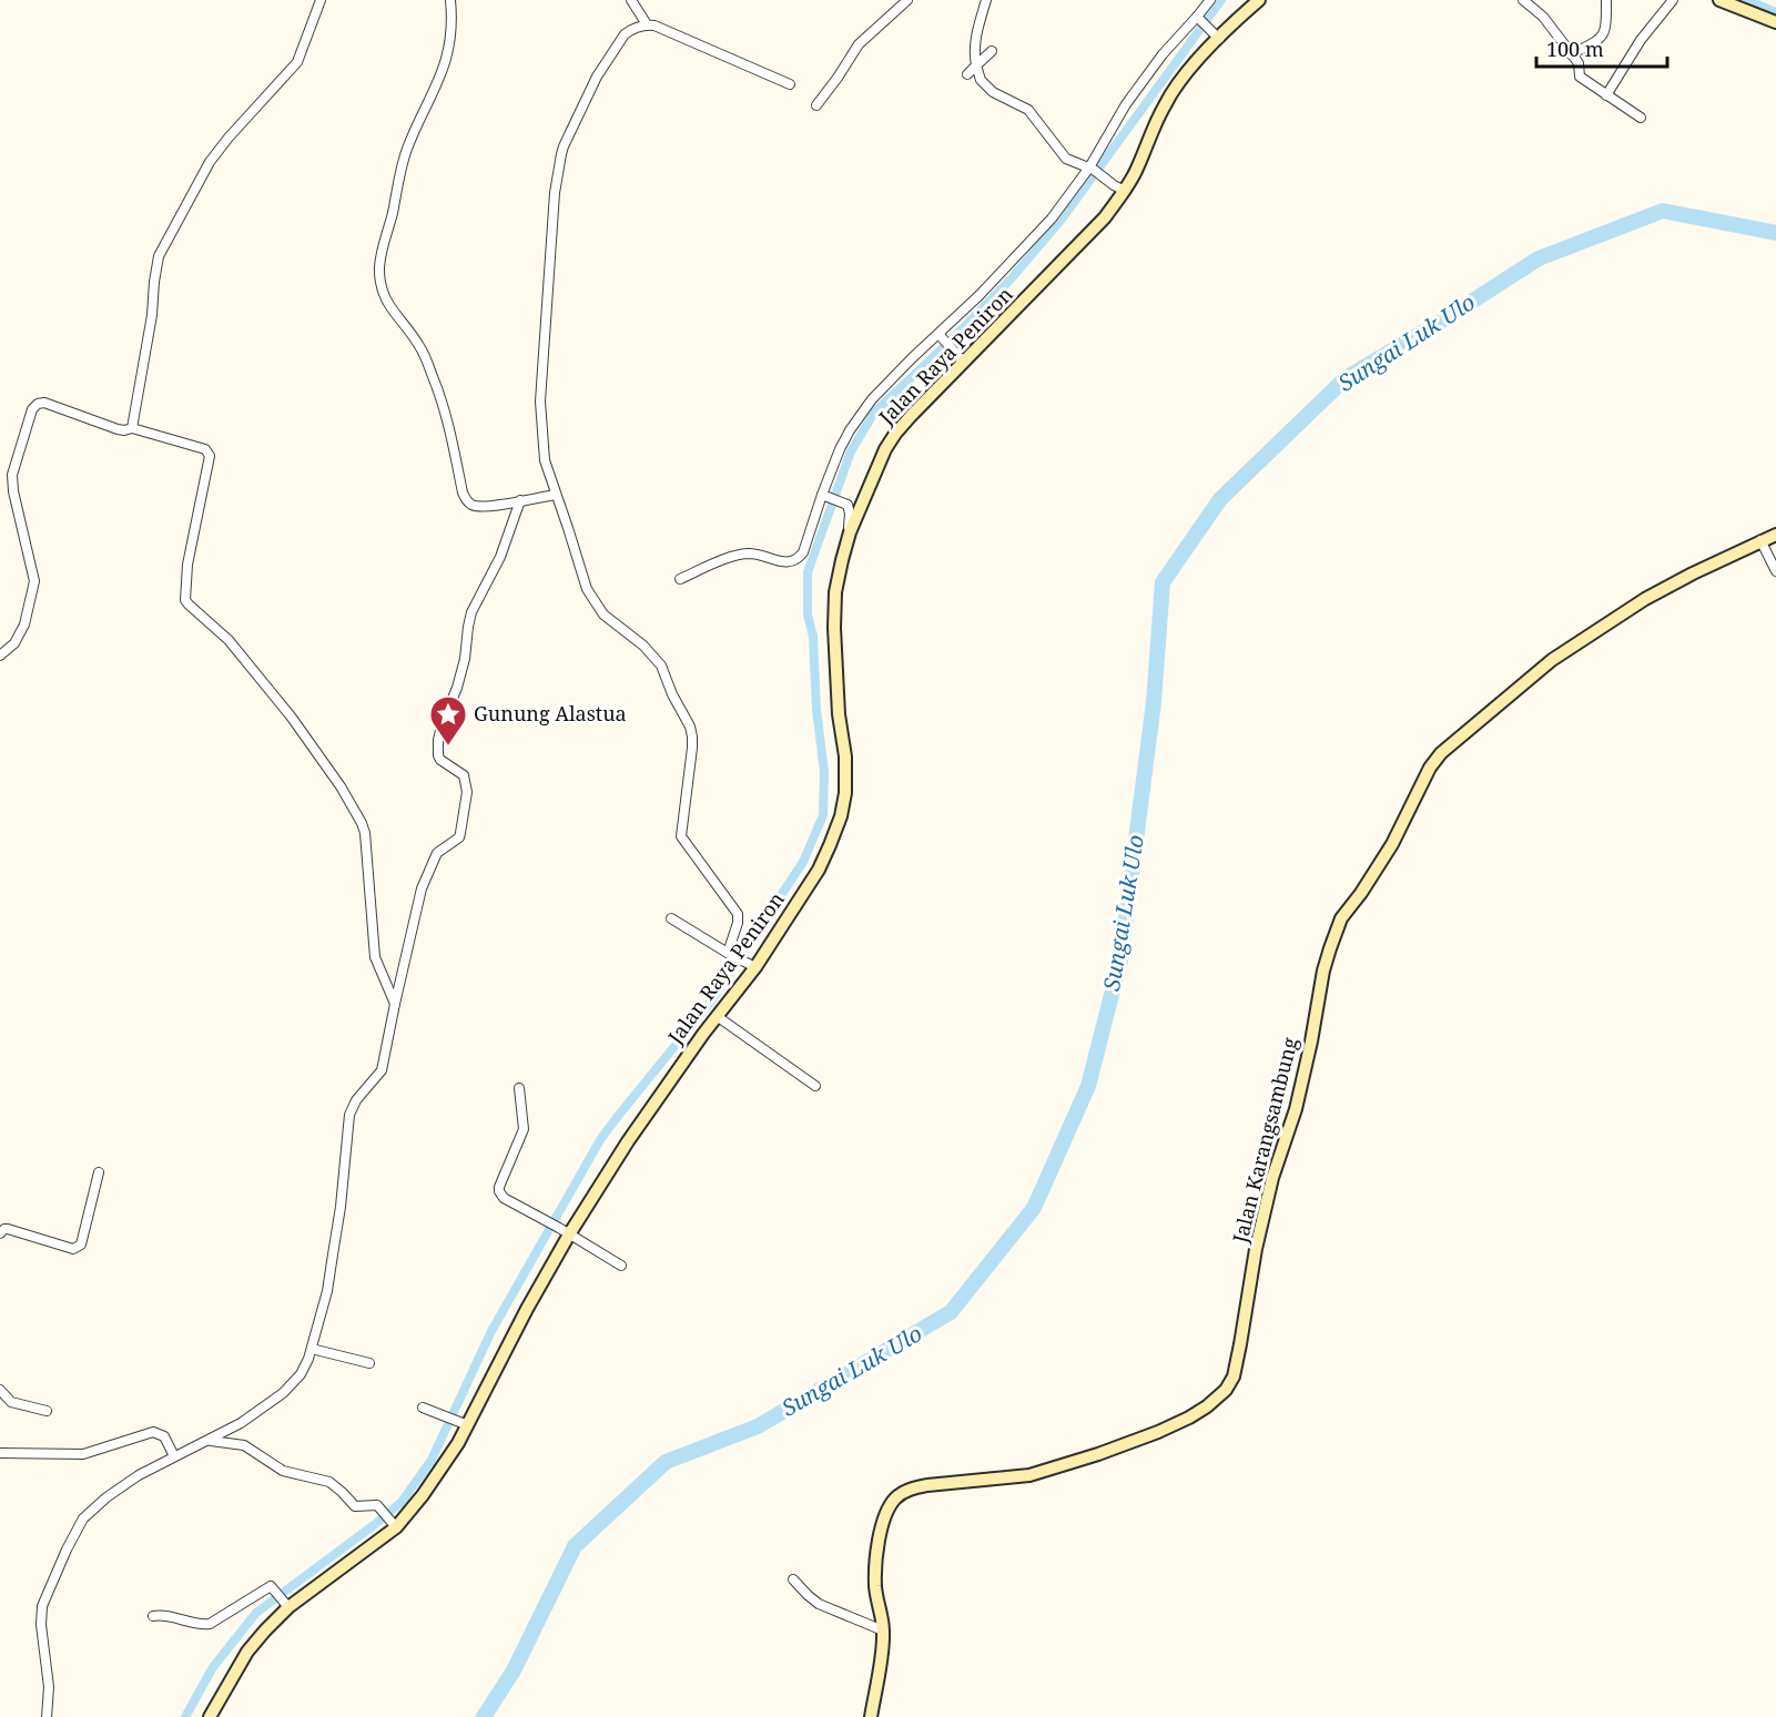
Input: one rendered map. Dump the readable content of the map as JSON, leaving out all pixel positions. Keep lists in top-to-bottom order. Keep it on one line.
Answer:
{"streets":{"main road":["Jalan Raya Peniron","Jalan Karangsambung"]},"water":["Sungai Luk Ulo"],"places":{"place":["Gunung Alastua"]},"scale_bar":"100 m"}
